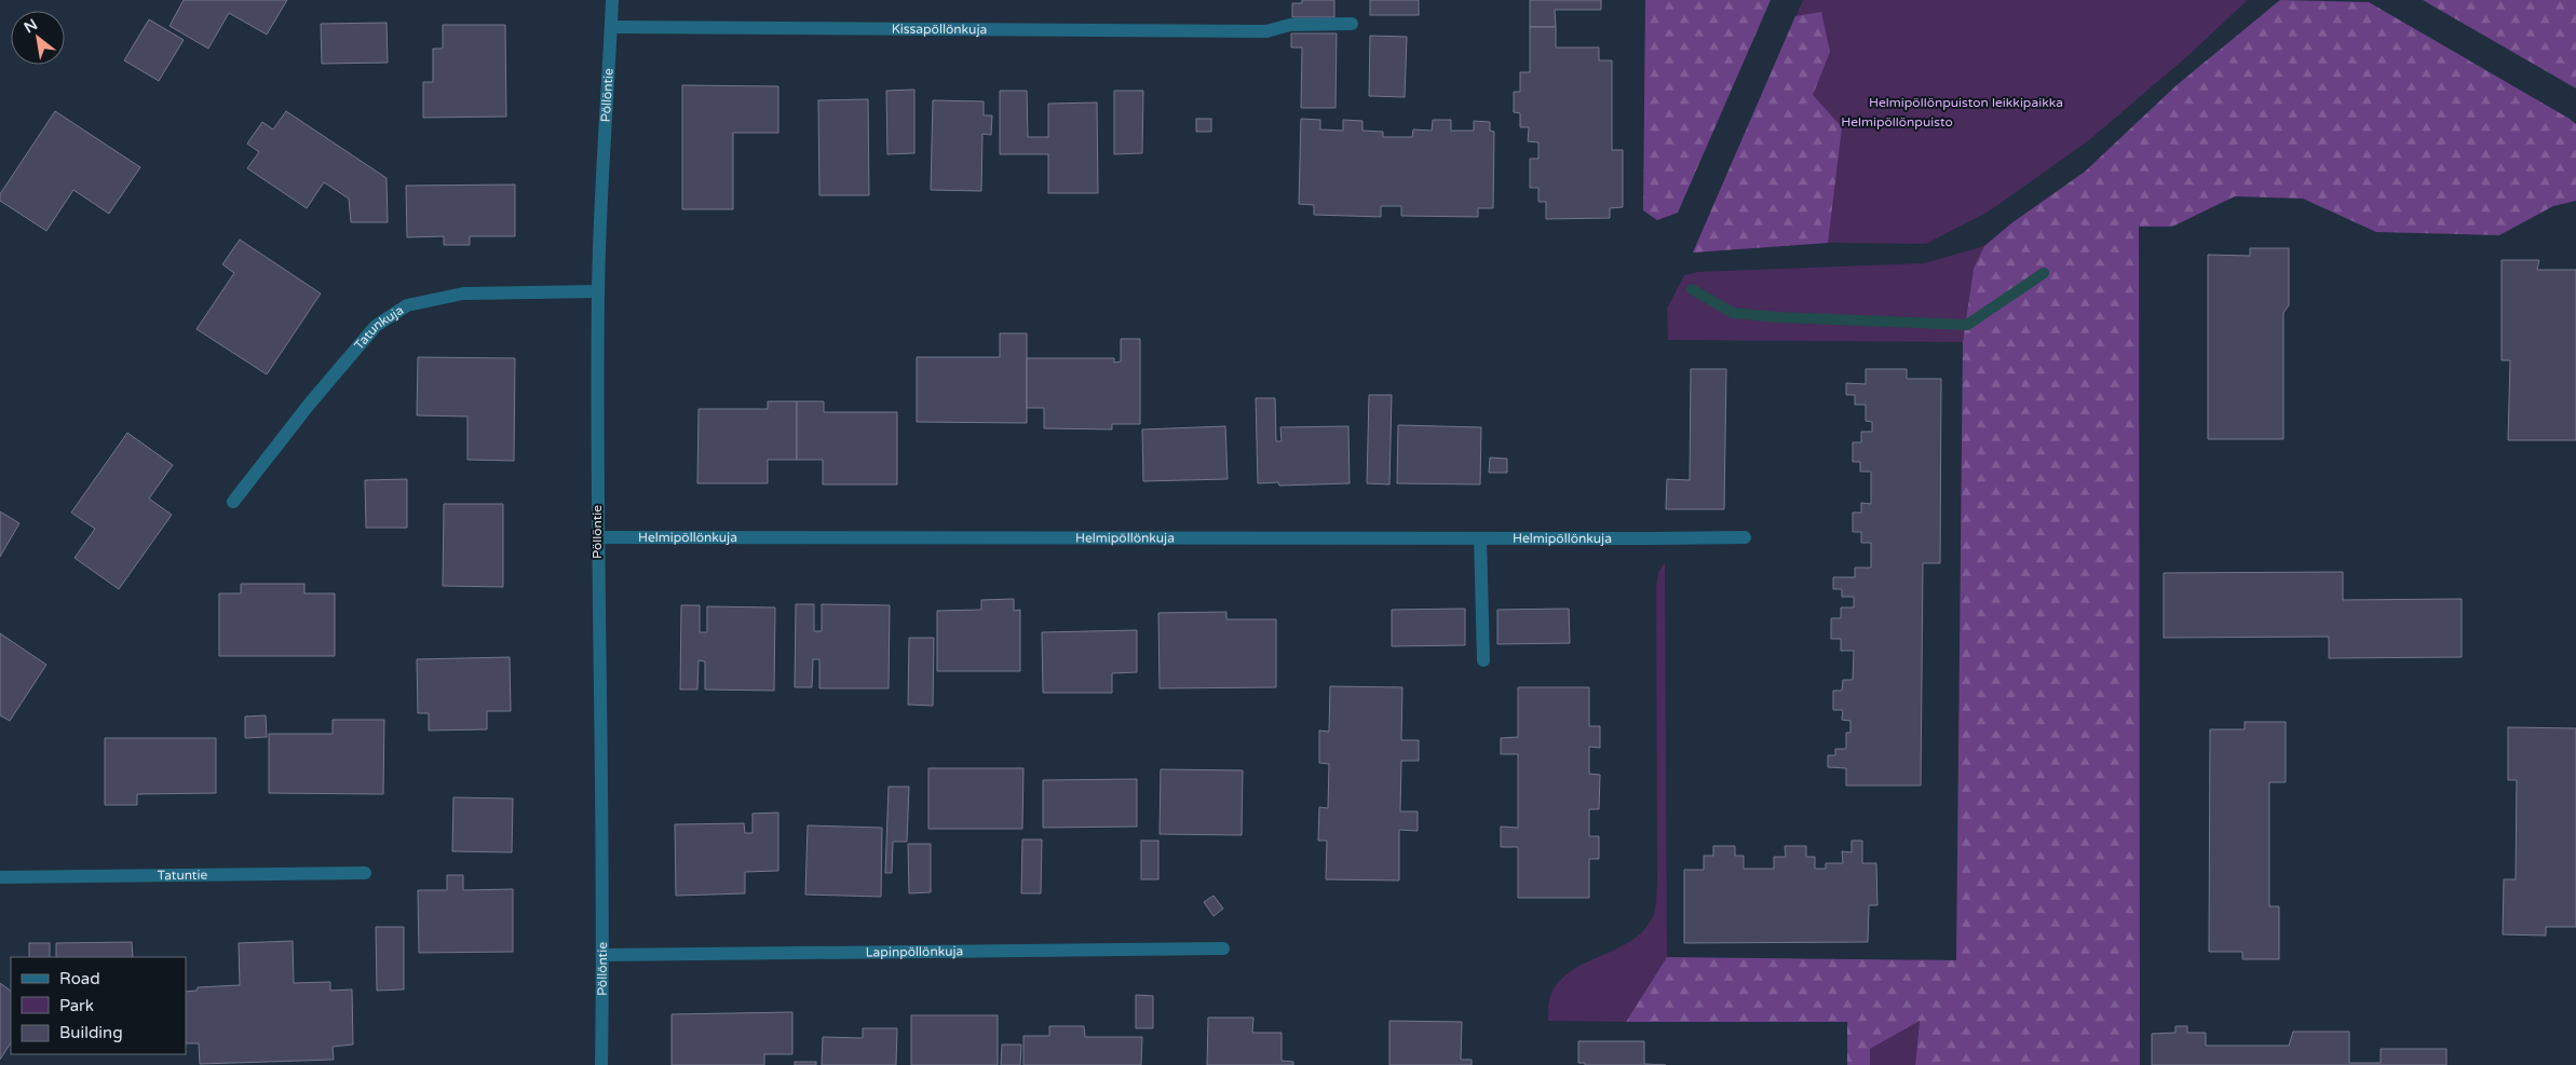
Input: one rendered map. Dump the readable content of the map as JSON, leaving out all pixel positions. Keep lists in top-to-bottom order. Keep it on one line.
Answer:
{"streets":{"street":["Kissapöllönkuja","Pöllöntie","Tatunkuja","Helmipöllönkuja","Tatuntie","Lapinpöllönkuja"]},"crossings":[["Kissapöllönkuja","Pöllöntie"],["Pöllöntie","Tatunkuja"],["Pöllöntie","Helmipöllönkuja"],["Pöllöntie","Lapinpöllönkuja"]],"parks":["Helmipöllönpuiston leikkipaikka","Helmipöllönpuisto"],"legend":["Road","Park","Building"],"north":"top left"}
